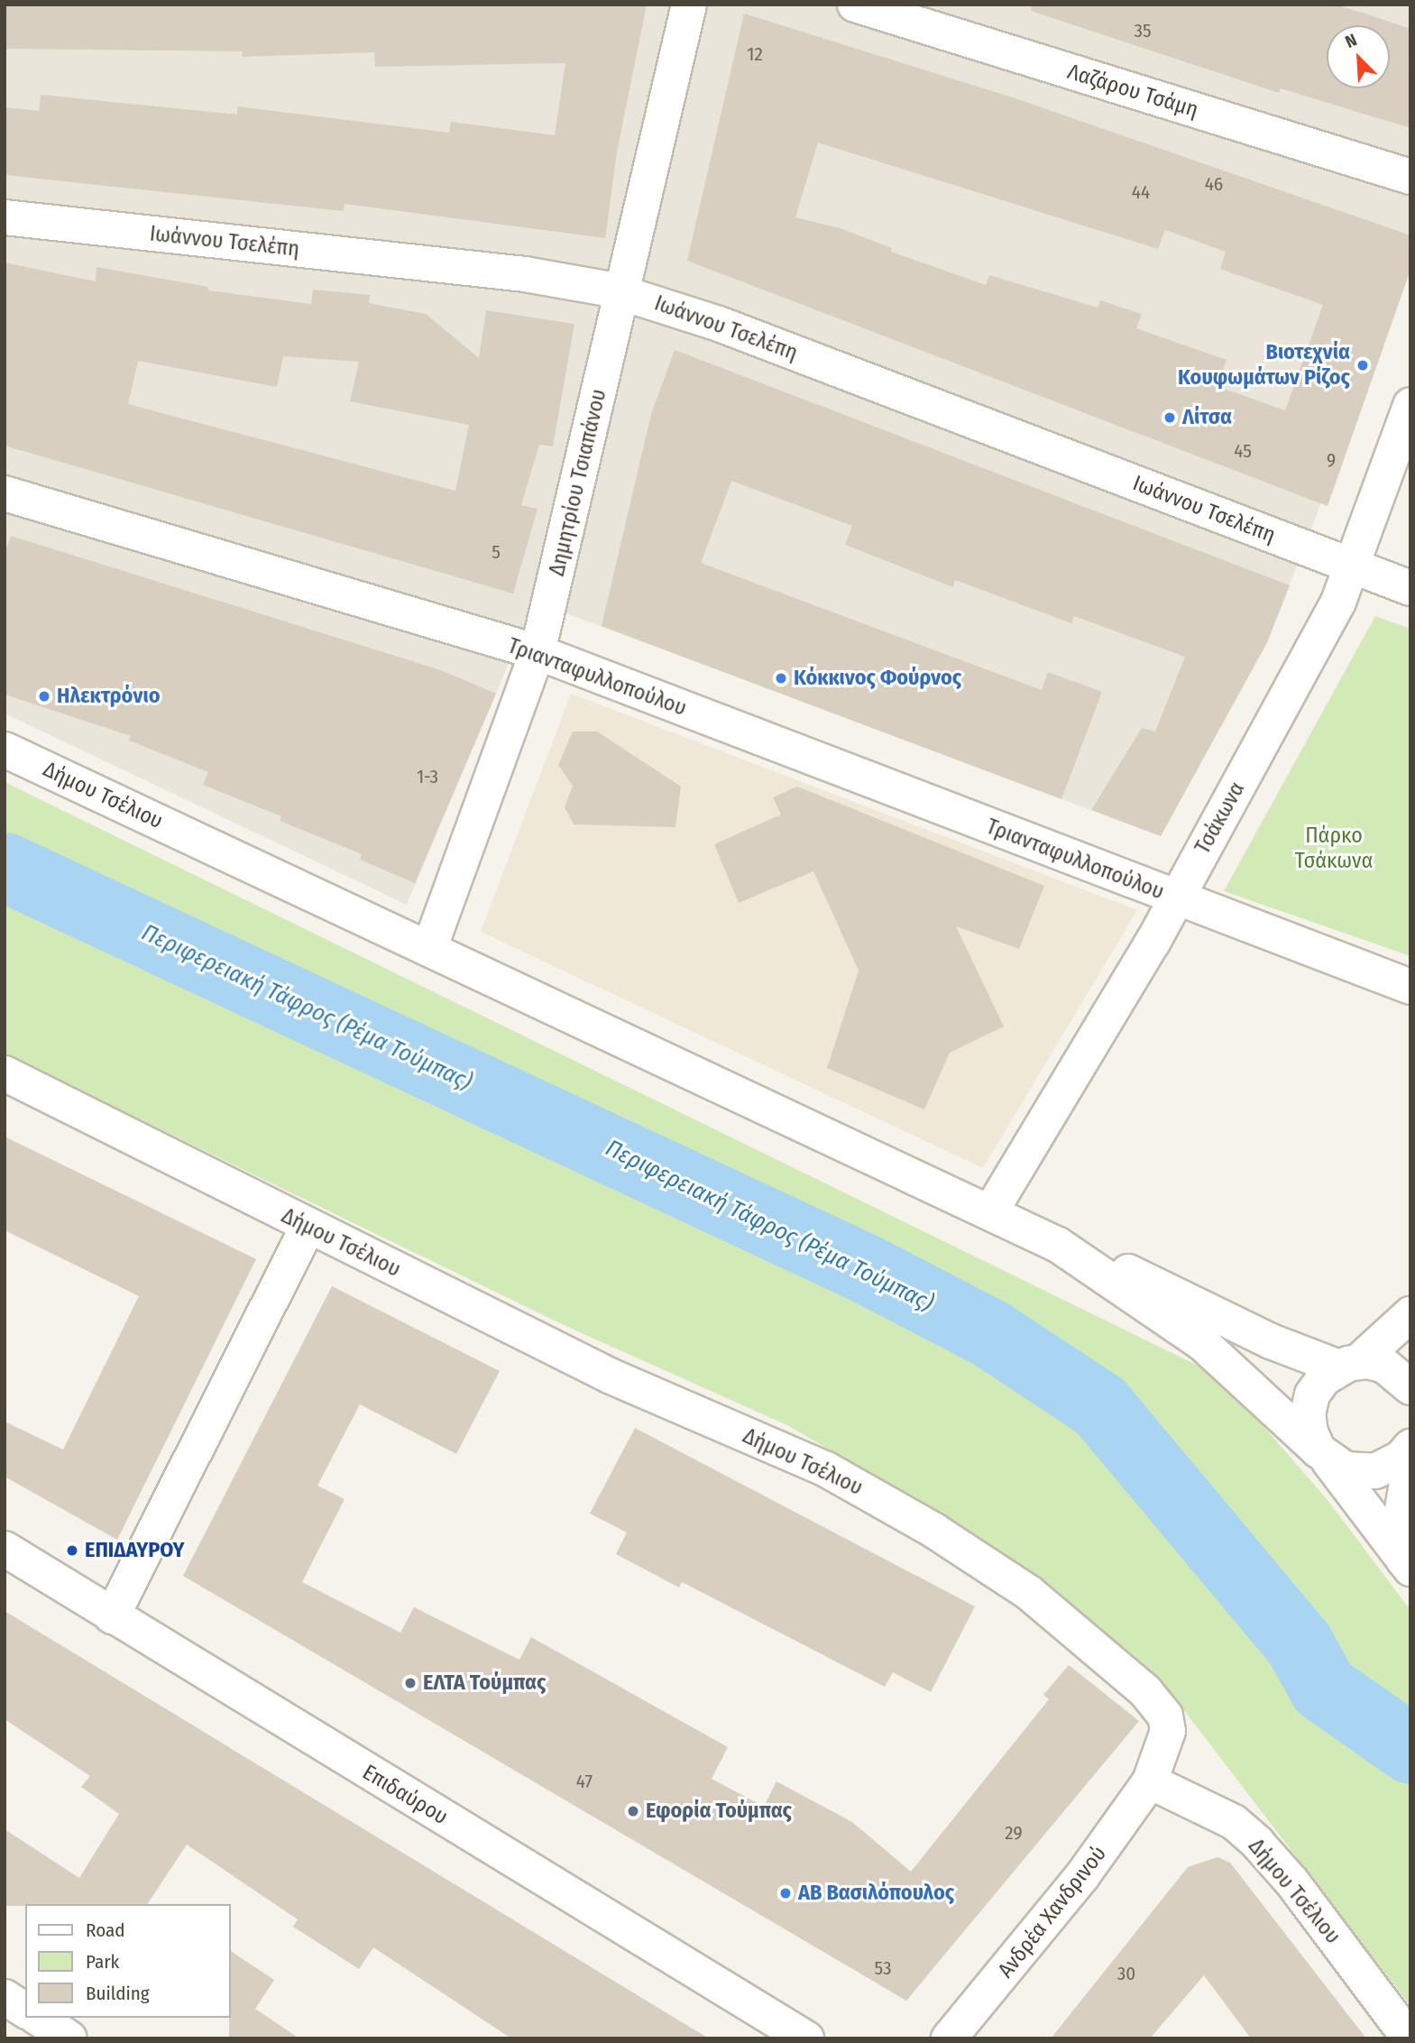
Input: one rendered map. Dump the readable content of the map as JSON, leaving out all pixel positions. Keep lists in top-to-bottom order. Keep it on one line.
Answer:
{"streets":{"street":["Λαζάρου Τσάμη","Ιωάννου Τσελέπη","Δημητρίου Τσιαπάνου","Τριανταφυλλοπούλου","Δήμου Τσέλιου","Τσάκωνα","Επιδαύρου","Ανδρέα Χανδρινού"]},"crossings":[["Ιωάννου Τσελέπη","Δημητρίου Τσιαπάνου"],["Ιωάννου Τσελέπη","Τσάκωνα"],["Δημητρίου Τσιαπάνου","Τριανταφυλλοπούλου"],["Δημητρίου Τσιαπάνου","Δήμου Τσέλιου"],["Τριανταφυλλοπούλου","Τσάκωνα"],["Δήμου Τσέλιου","Τσάκωνα"],["Δήμου Τσέλιου","Ανδρέα Χανδρινού"]],"water":["Περιφερειακή Τάφρος (Ρέμα Τούμπας)"],"parks":["Πάρκο Τσάκωνα"],"places":["Βιοτεχνία Κουφωμάτων Ρίζος","Λίτσα","Κόκκινος Φούρνος","Ηλεκτρόνιο","ΕΠΙΔΑΥΡΟΥ","ΕΛΤΑ Τούμπας","Εφορία Τούμπας","ΑΒ Βασιλόπουλος"],"house_numbers":["35","12","46","44","45","9","5","1-3","47","29","53","30"],"legend":["Road","Park","Building"],"north":"top left"}
